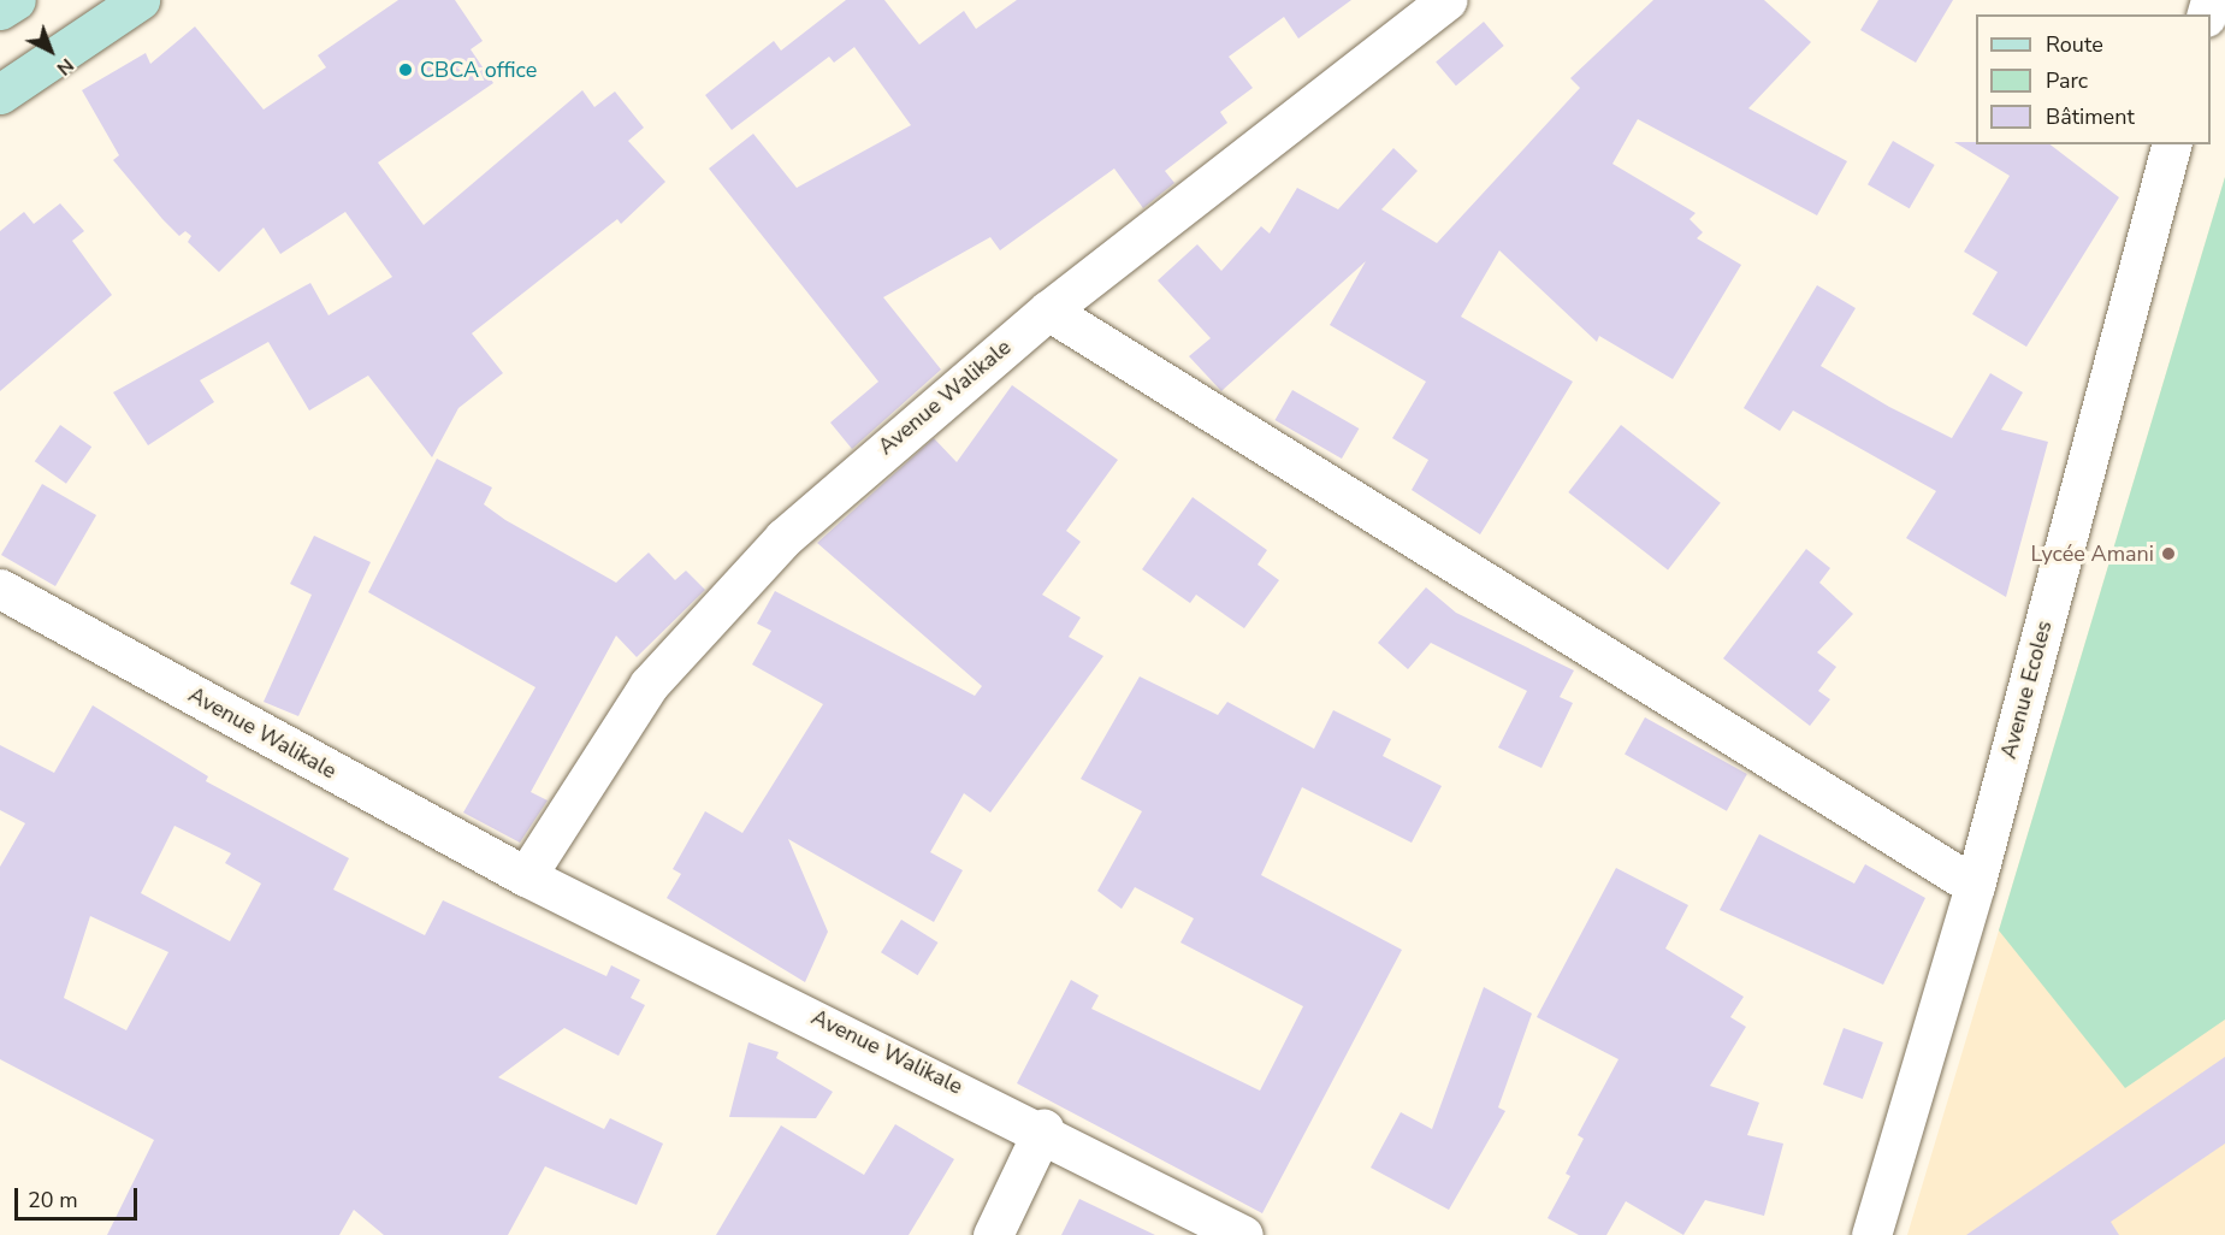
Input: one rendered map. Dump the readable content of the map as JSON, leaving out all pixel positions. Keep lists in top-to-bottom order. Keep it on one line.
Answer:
{"streets":{"street":["Avenue Walikale","Avenue Ecoles"]},"places":["CBCA office","Lycée Amani"],"legend":["Route","Parc","Bâtiment"],"scale_bar":"20 m","north":"bottom right"}
